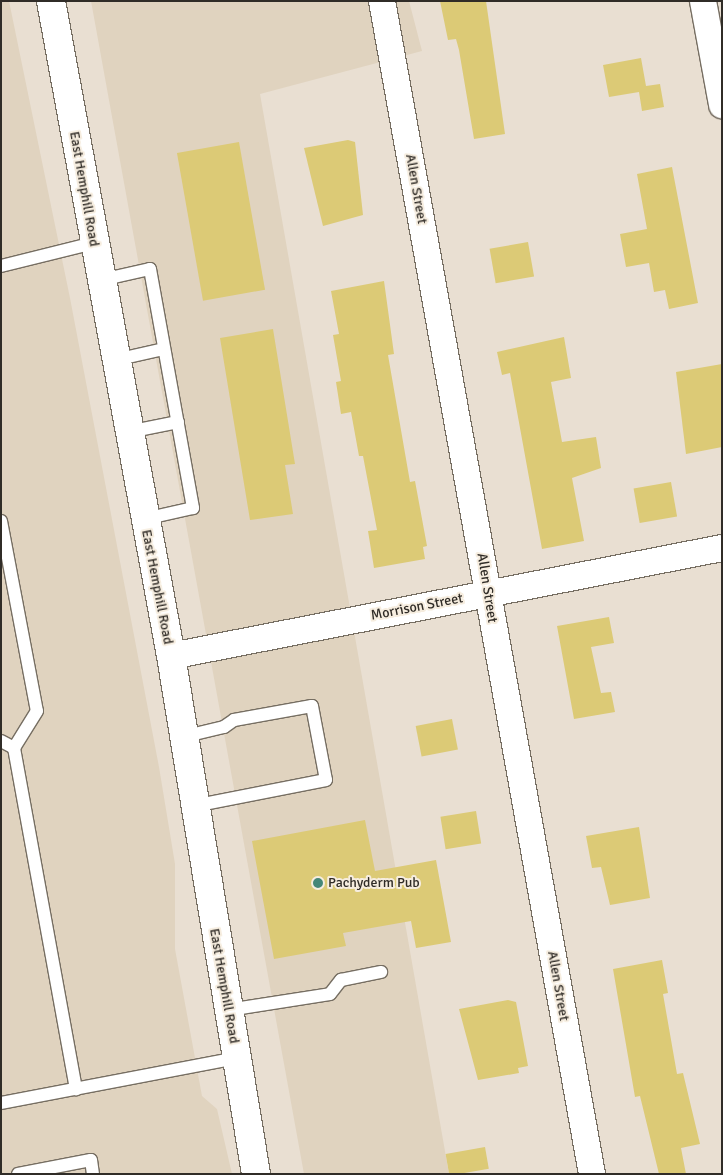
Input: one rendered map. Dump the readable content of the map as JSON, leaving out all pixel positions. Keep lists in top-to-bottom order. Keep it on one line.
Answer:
{"streets":{"street":["East Hemphill Road","Allen Street","Morrison Street"]},"crossings":[["East Hemphill Road","Morrison Street"],["Allen Street","Morrison Street"]],"places":["Pachyderm Pub"]}
